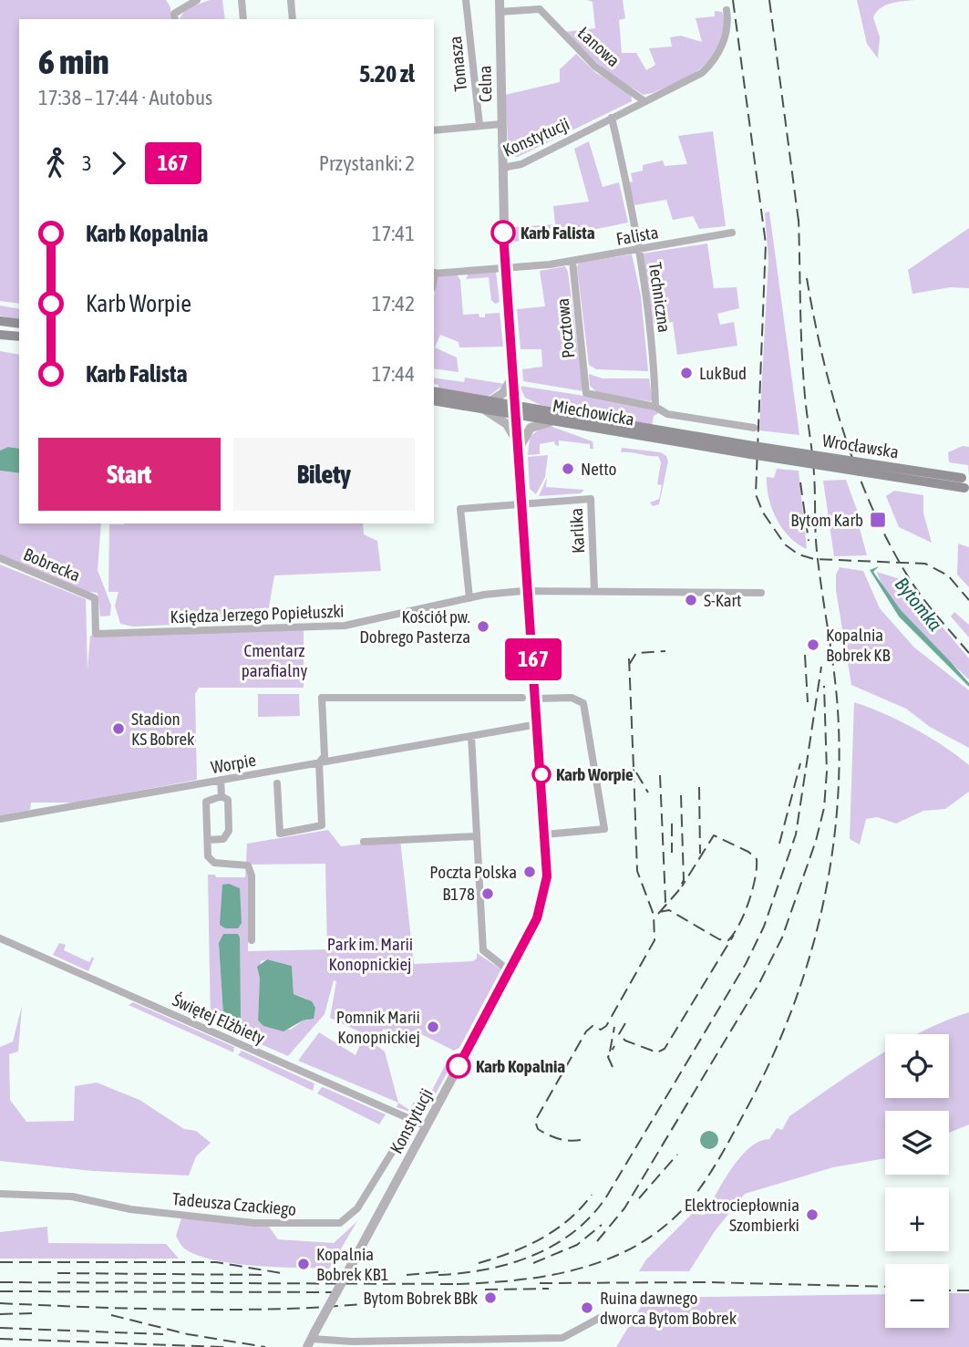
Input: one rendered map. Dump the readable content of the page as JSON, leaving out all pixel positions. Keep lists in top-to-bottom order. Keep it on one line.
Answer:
{"streets":{"main road":["Miechowicka","Wrocławska"],"street":["Łanowa","Tomasza","Celna","Konstytucji","Falista","Techniczna","Pocztowa","Karlika","Bobrecka","Księdza Jerzego Popiełuszki","Worpie","Świętej Elżbiety","Tadeusza Czackiego"]},"crossings":[["Łanowa","Celna"],["Łanowa","Konstytucji"],["Celna","Konstytucji"],["Konstytucji","Falista"],["Konstytucji","Techniczna"],["Konstytucji","Miechowicka"],["Konstytucji","Karlika"],["Konstytucji","Księdza Jerzego Popiełuszki"],["Konstytucji","Worpie"],["Konstytucji","Świętej Elżbiety"],["Falista","Techniczna"],["Falista","Pocztowa"],["Techniczna","Pocztowa"],["Miechowicka","Wrocławska"],["Karlika","Księdza Jerzego Popiełuszki"],["Bobrecka","Księdza Jerzego Popiełuszki"],["Świętej Elżbiety","Tadeusza Czackiego"]],"water":["Bytomka"],"parks":["Cmentarz parafialny","Park im. Marii Konopnickiej"],"places":{"other":["Karb Falista","LukBud","Netto","S-Kart","Kościół pw. Dobrego Pasterza","Kopalnia Bobrek KB","Stadion KS Bobrek","Karb Worpie","Poczta Polska","B178","Pomnik Marii Konopnickiej","Karb Kopalnia","Elektrociepłownia Szombierki","Kopalnia Bobrek KB1","Bytom Bobrek BBk","Ruina dawnego dworca Bytom Bobrek"],"transit":["Bytom Karb"]},"lines":["bus line 167"],"page":{"on_map":"167","heading":["6 min","17:38 – 17:44 · Autobus","5.20 zł"],"legs":["3","167","Przystanki: 2"],"list":[{"name":"Karb Kopalnia","value":"17:41"},{"name":"Karb Worpie","value":"17:42"},{"name":"Karb Falista","value":"17:44"}],"buttons":["Start","Bilety"],"map_buttons":["+","−"]}}
